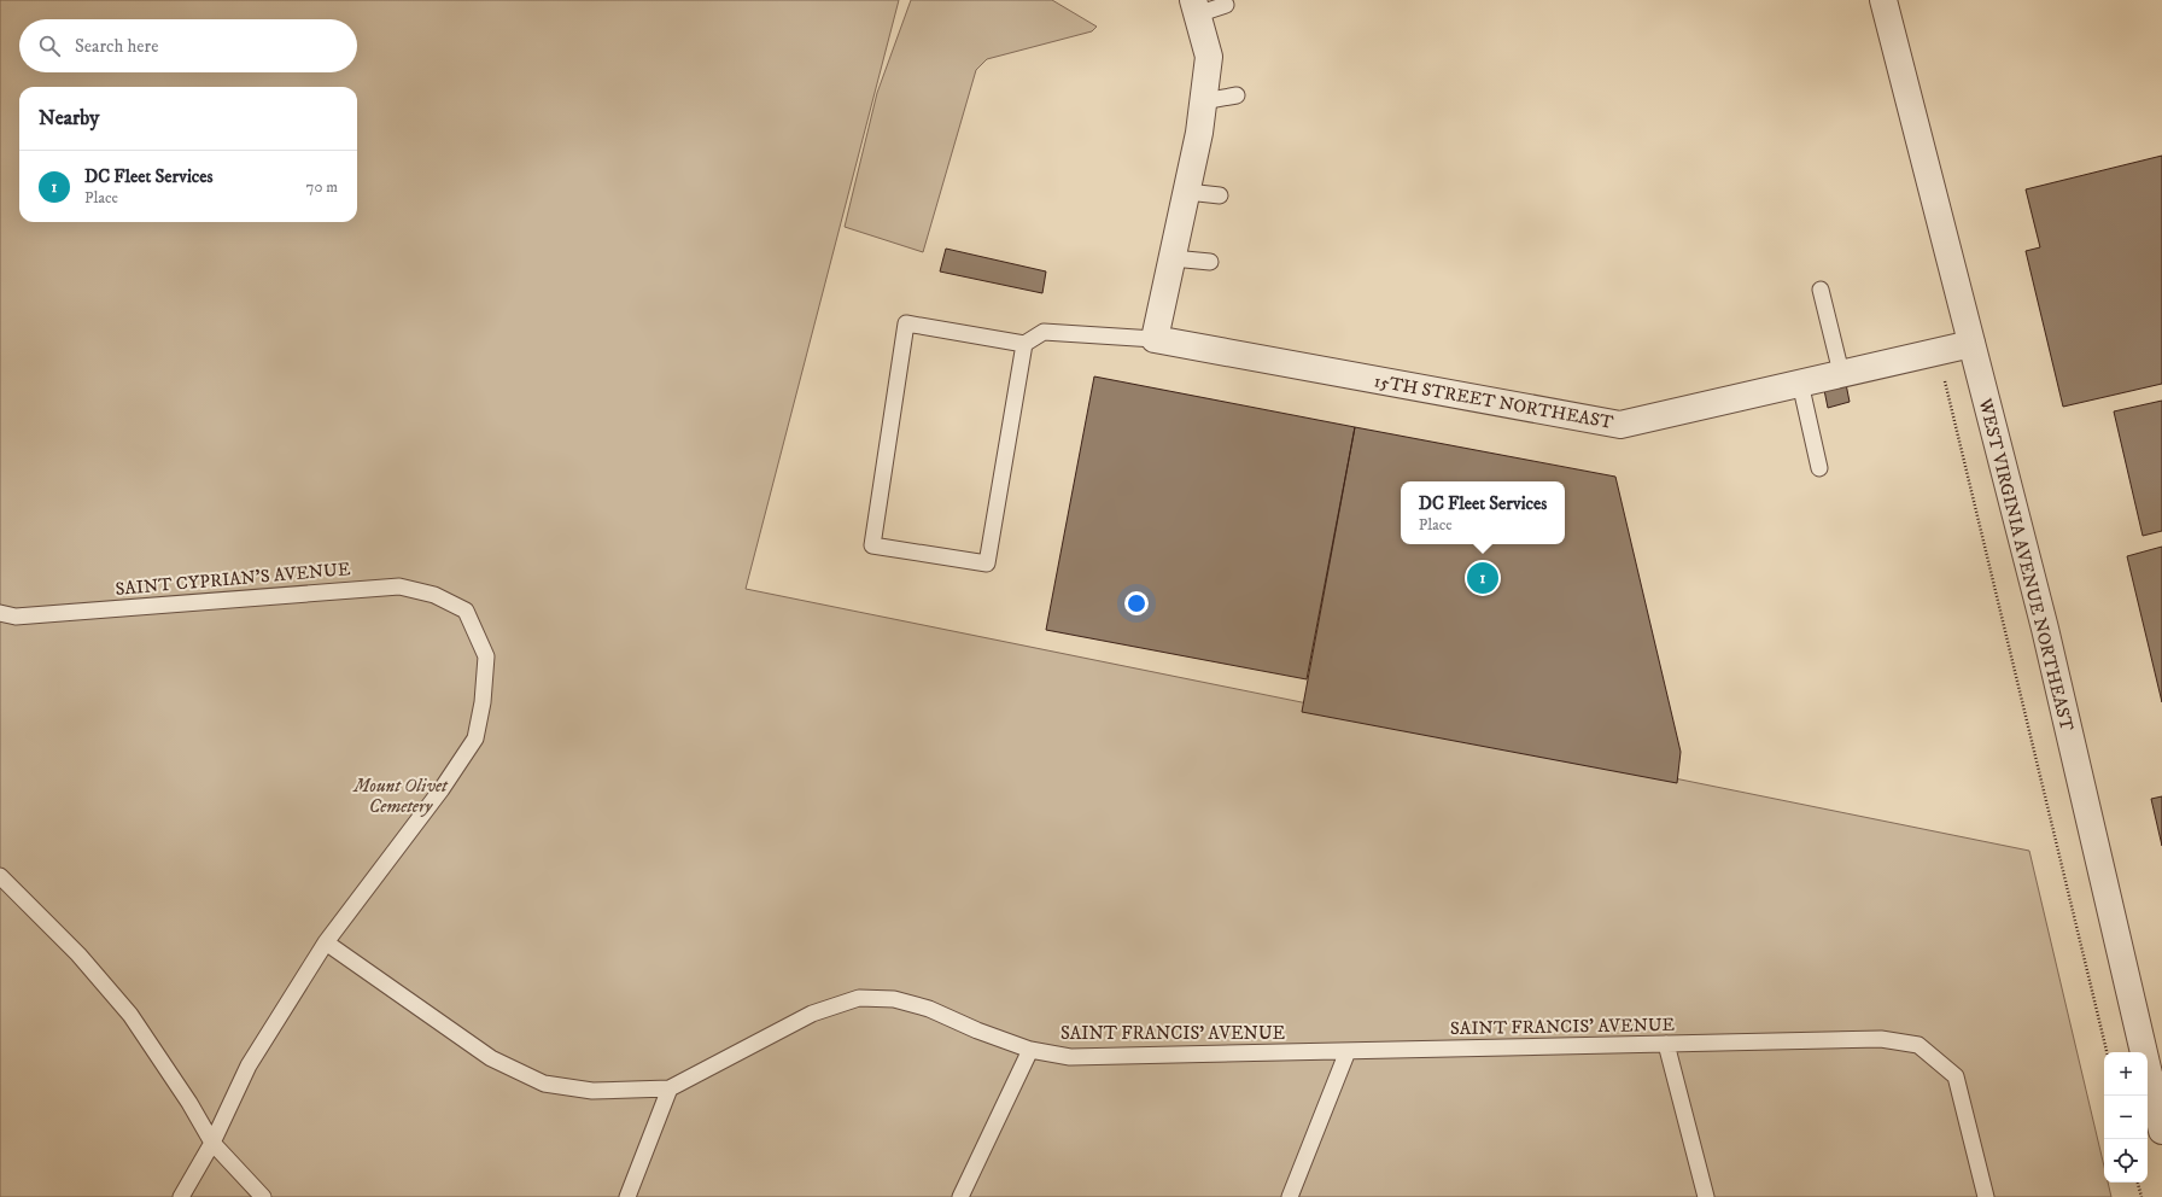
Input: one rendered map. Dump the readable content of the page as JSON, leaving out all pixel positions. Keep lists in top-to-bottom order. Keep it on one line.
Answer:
{"streets":{"street":["15TH STREET NORTHEAST","WEST VIRGINIA AVENUE NORTHEAST"],"lane":["SAINT CYPRIAN'S AVENUE","SAINT FRANCIS' AVENUE"]},"crossings":[["15TH STREET NORTHEAST","WEST VIRGINIA AVENUE NORTHEAST"],["SAINT CYPRIAN'S AVENUE","SAINT FRANCIS' AVENUE"]],"parks":["Mount Olivet Cemetery"],"page":{"search":"Search here","heading":"Nearby","list":[{"mark":"1","name":"DC Fleet Services","note":"Place","value":"70 m"}],"popup":["DC Fleet Services","Place"],"pins":"1","map_buttons":["+","−"]}}
